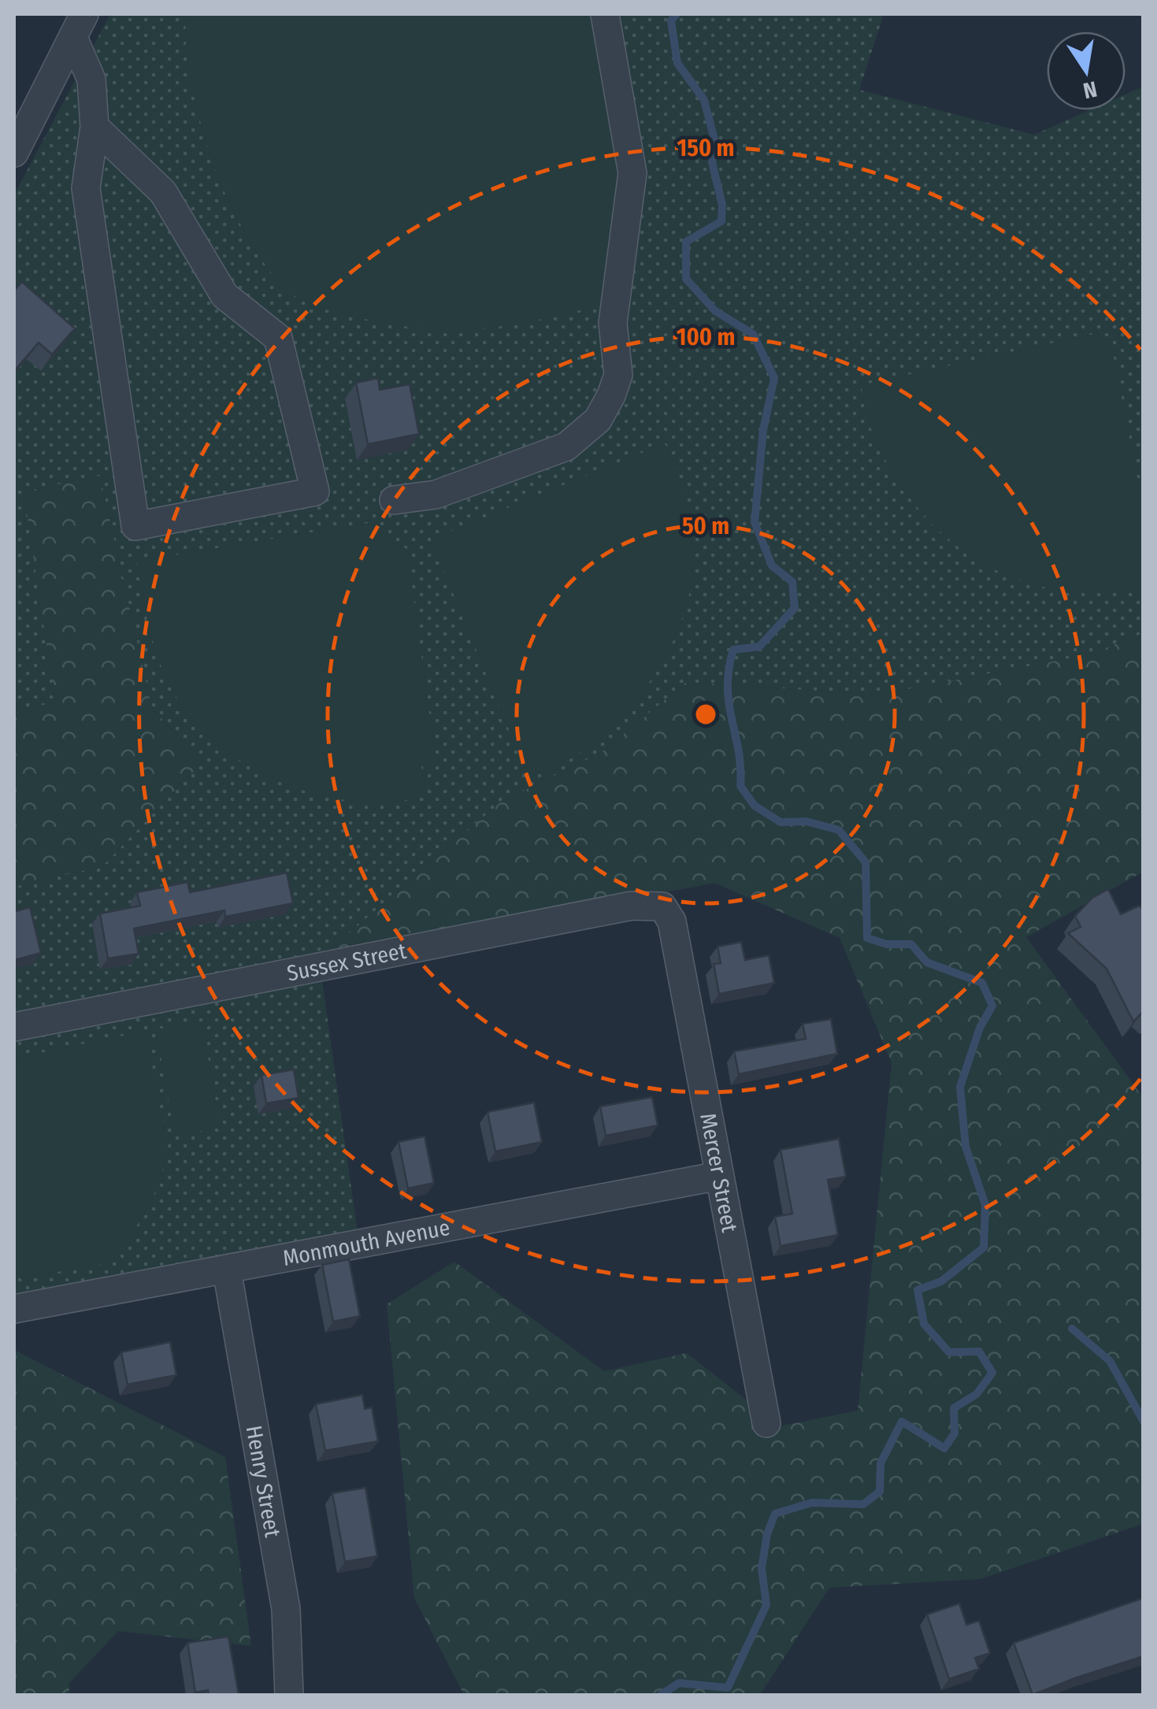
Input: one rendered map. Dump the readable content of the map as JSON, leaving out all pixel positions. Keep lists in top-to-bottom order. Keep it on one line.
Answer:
{"streets":{"street":["Sussex Street","Mercer Street","Monmouth Avenue","Henry Street"]},"crossings":[["Sussex Street","Mercer Street"],["Mercer Street","Monmouth Avenue"],["Monmouth Avenue","Henry Street"]],"north":"bottom","rings":["150 m","100 m","50 m"]}
